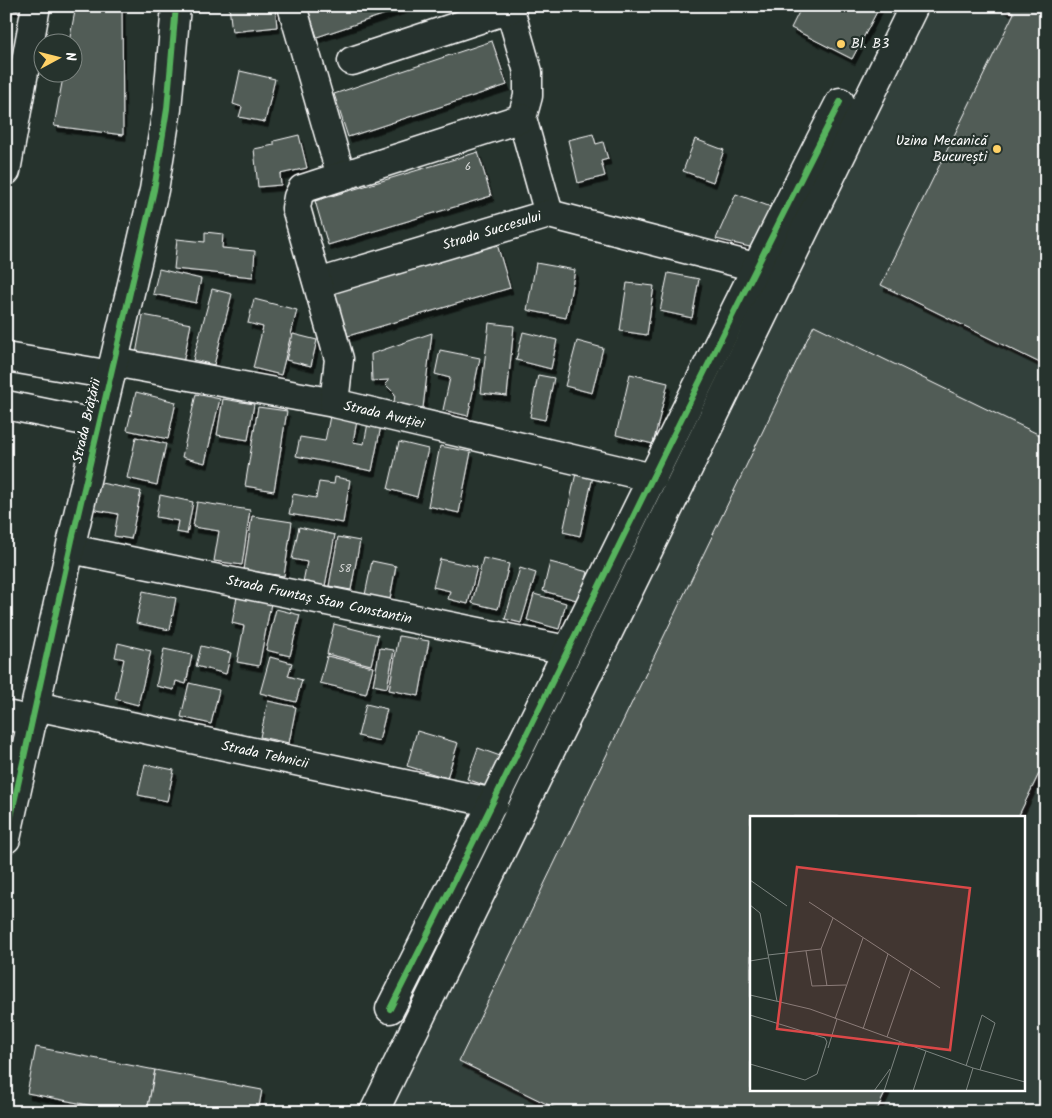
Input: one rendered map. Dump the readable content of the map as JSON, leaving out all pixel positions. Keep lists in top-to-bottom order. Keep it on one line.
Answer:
{"streets":{"street":["Strada Succesului","Strada Avuției","Strada Brățării","Strada Fruntaș Stan Constantin","Strada Tehnicii"]},"crossings":[["Strada Avuției","Strada Brățării"],["Strada Brățării","Strada Fruntaș Stan Constantin"],["Strada Brățării","Strada Tehnicii"]],"places":["Bl. B3","Uzina Mecanică București"],"house_numbers":["6","58"],"north":"right"}
